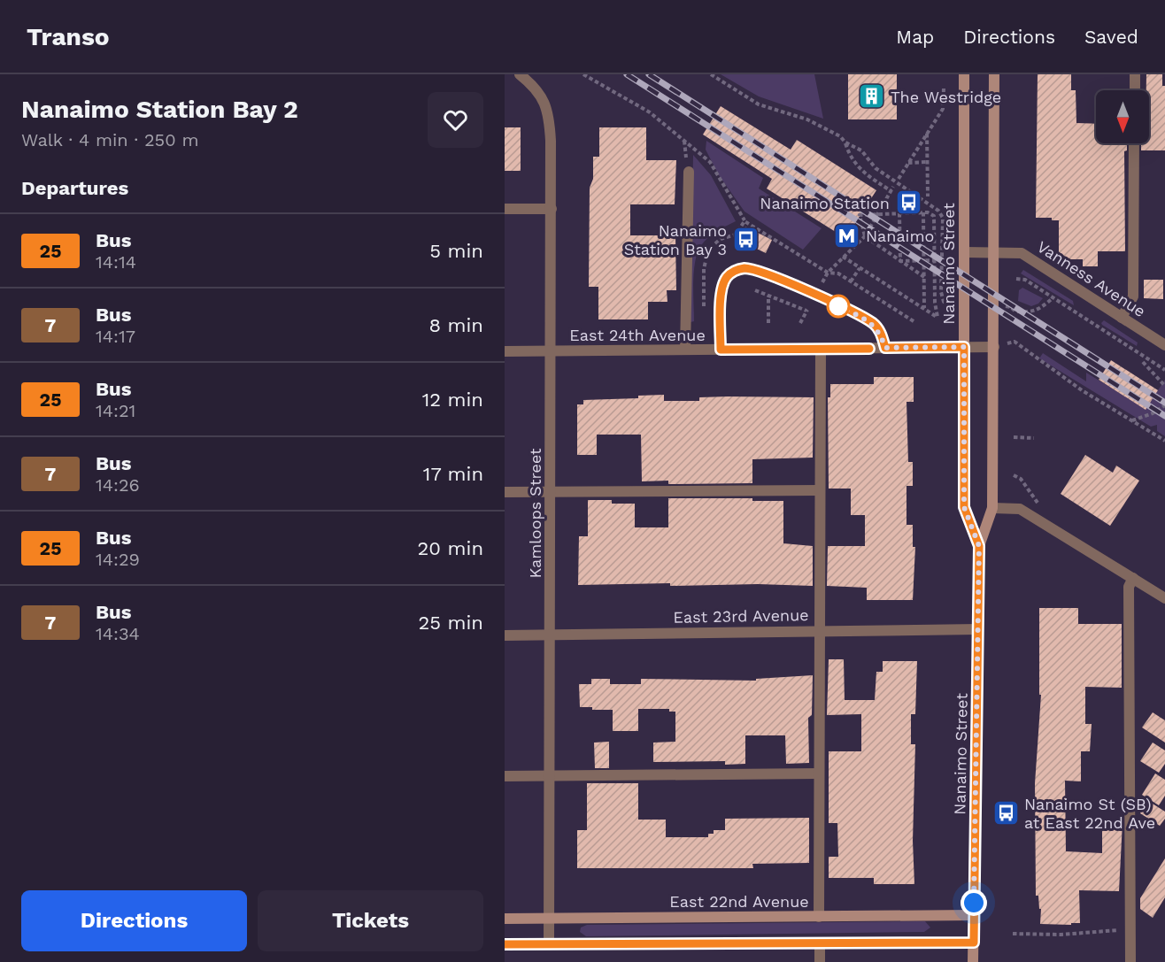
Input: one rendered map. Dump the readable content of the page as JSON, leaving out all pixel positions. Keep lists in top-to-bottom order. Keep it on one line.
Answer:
{"streets":{"main road":["Nanaimo Street","East 22nd Avenue"],"street":["Vanness Avenue","East 24th Avenue","Kamloops Street","East 23rd Avenue"]},"crossings":[["Nanaimo Street","Vanness Avenue"],["Nanaimo Street","East 24th Avenue"],["Nanaimo Street","East 23rd Avenue"],["Nanaimo Street","East 22nd Avenue"],["East 24th Avenue","Kamloops Street"],["Kamloops Street","East 23rd Avenue"],["Kamloops Street","East 22nd Avenue"]],"places":{"building":["The Westridge"],"bus stop":["Nanaimo Station","Nanaimo Station Bay 3","Nanaimo St (SB) at East 22nd Ave"],"metro station":["Nanaimo"]},"lines":["bus line 25"],"north":"bottom","page":{"header":"Transo","nav":["Map","Directions","Saved"],"heading":[["Nanaimo Station Bay 2","Walk · 4 min · 250 m"],"Departures"],"list":[{"mark":"25","name":"Bus","note":"14:14","value":"5 min"},{"mark":"7","name":"Bus","note":"14:17","value":"8 min"},{"mark":"25","name":"Bus","note":"14:21","value":"12 min"},{"mark":"7","name":"Bus","note":"14:26","value":"17 min"},{"mark":"25","name":"Bus","note":"14:29","value":"20 min"},{"mark":"7","name":"Bus","note":"14:34","value":"25 min"}],"buttons":["Directions","Tickets"]}}
